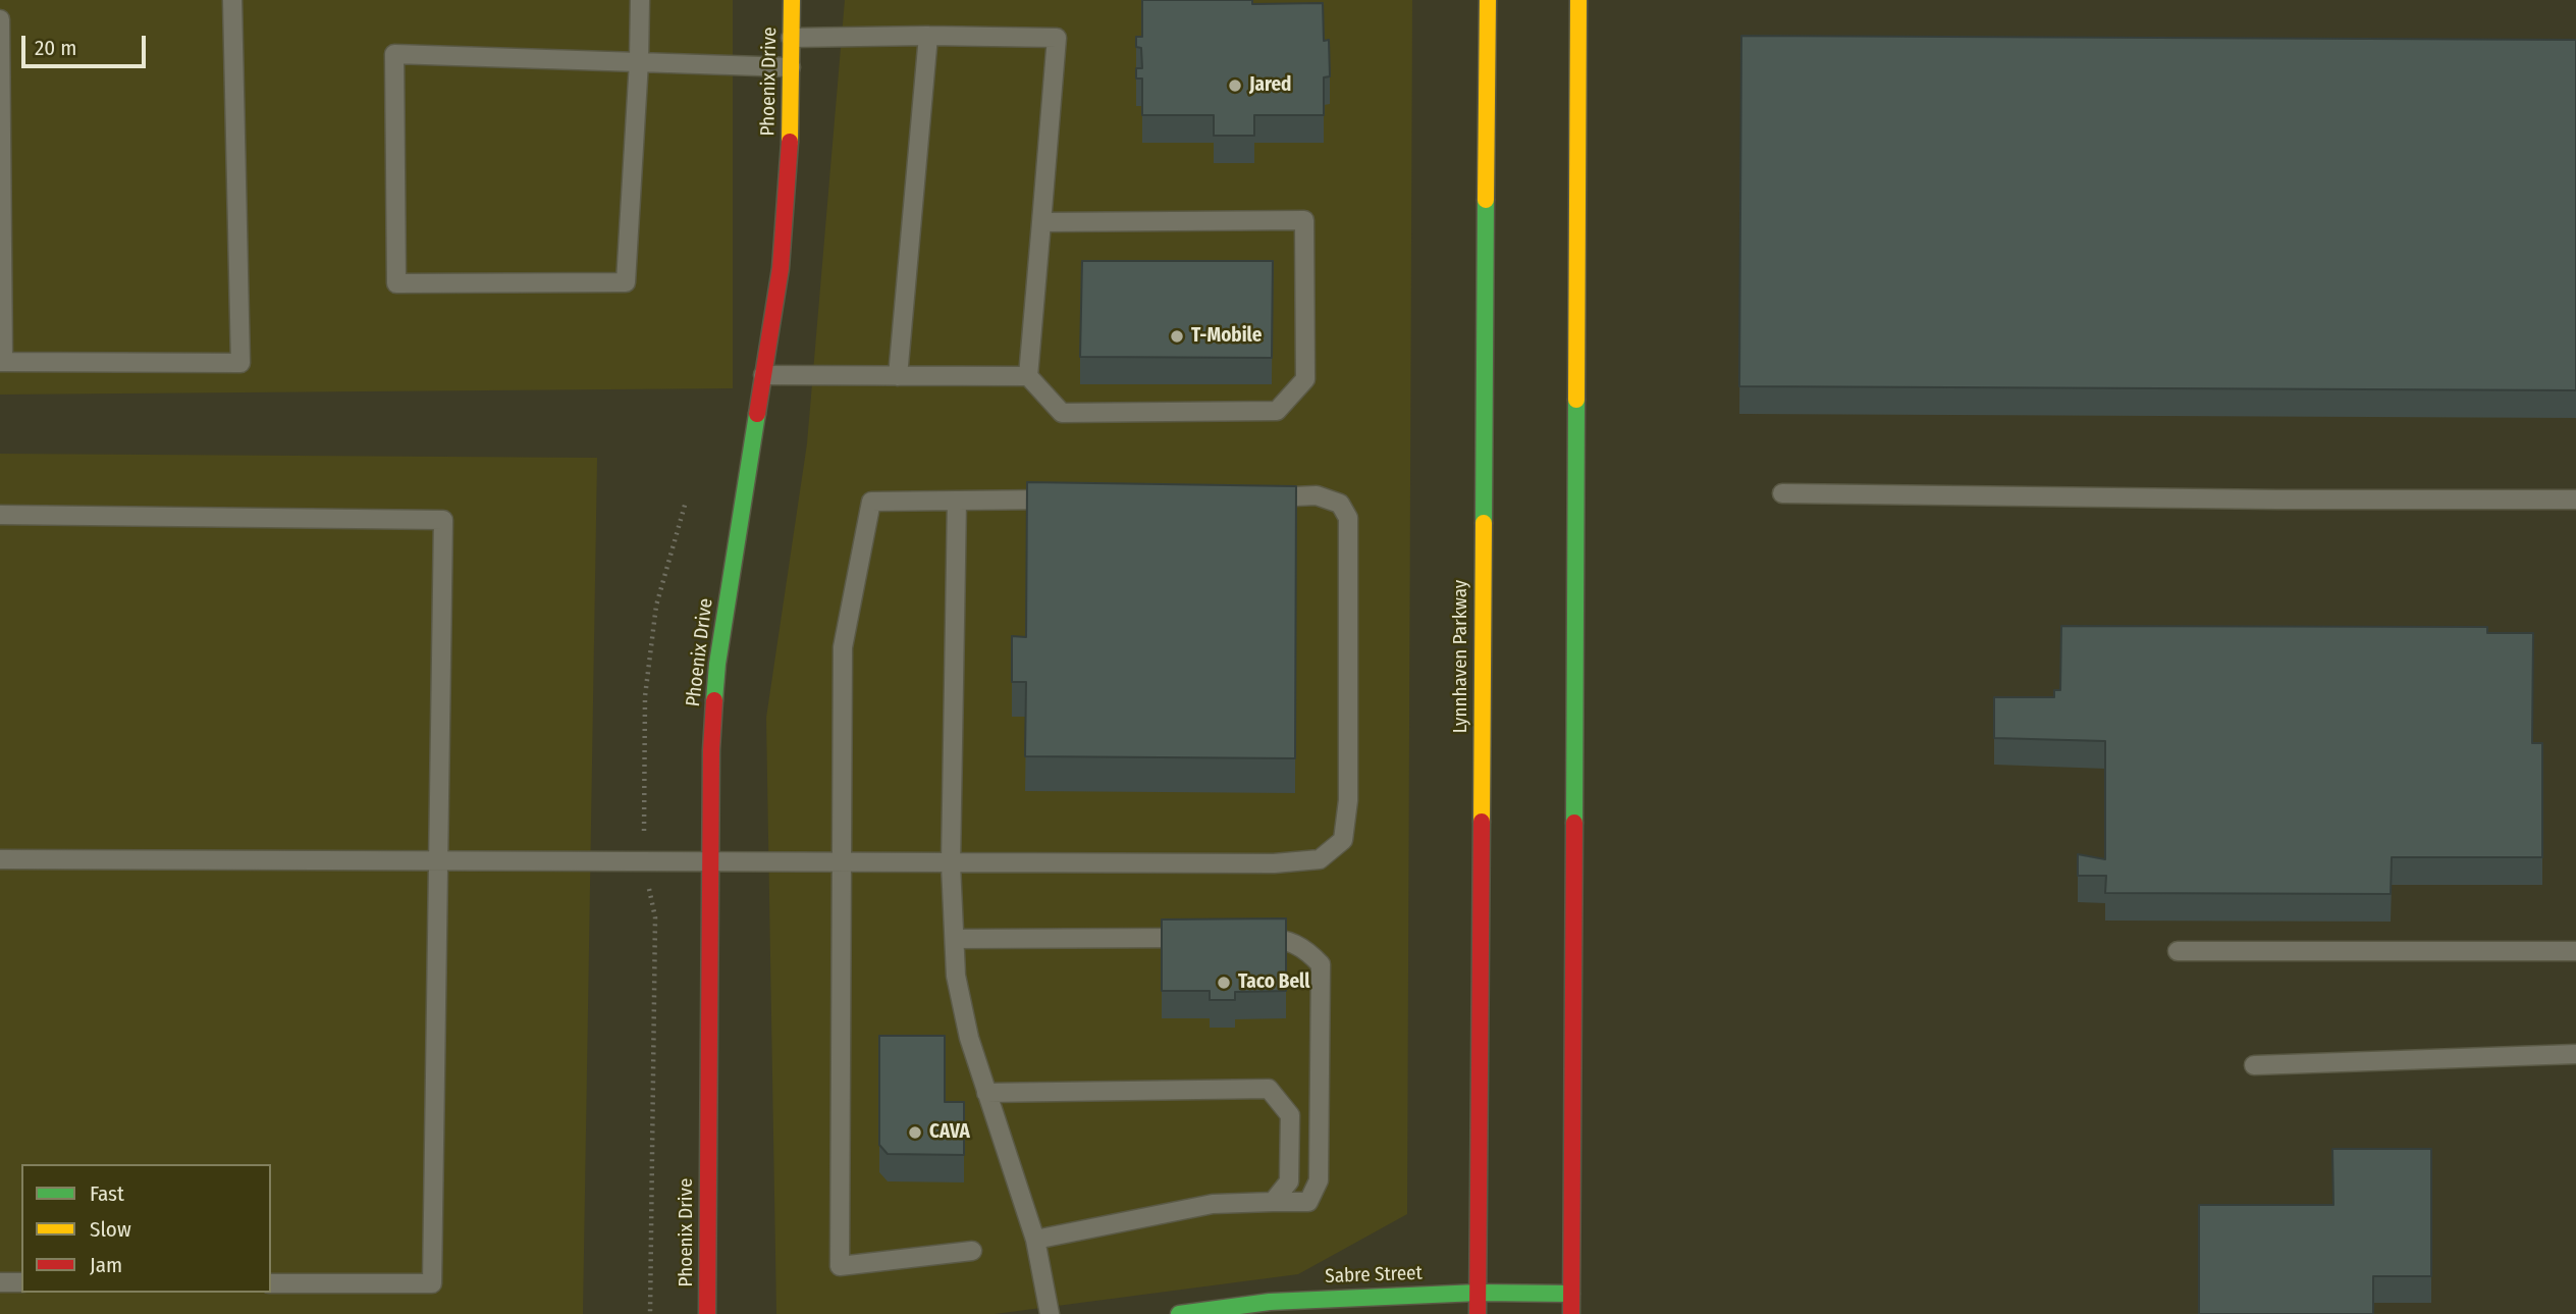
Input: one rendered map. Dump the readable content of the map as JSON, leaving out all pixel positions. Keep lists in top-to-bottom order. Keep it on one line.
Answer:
{"streets":{"main road":["Phoenix Drive","Lynnhaven Parkway","Sabre Street"]},"crossings":[["Lynnhaven Parkway","Sabre Street"]],"places":["Jared","T-Mobile","Taco Bell","CAVA"],"legend":["Fast","Slow","Jam"],"scale_bar":"20 m"}
